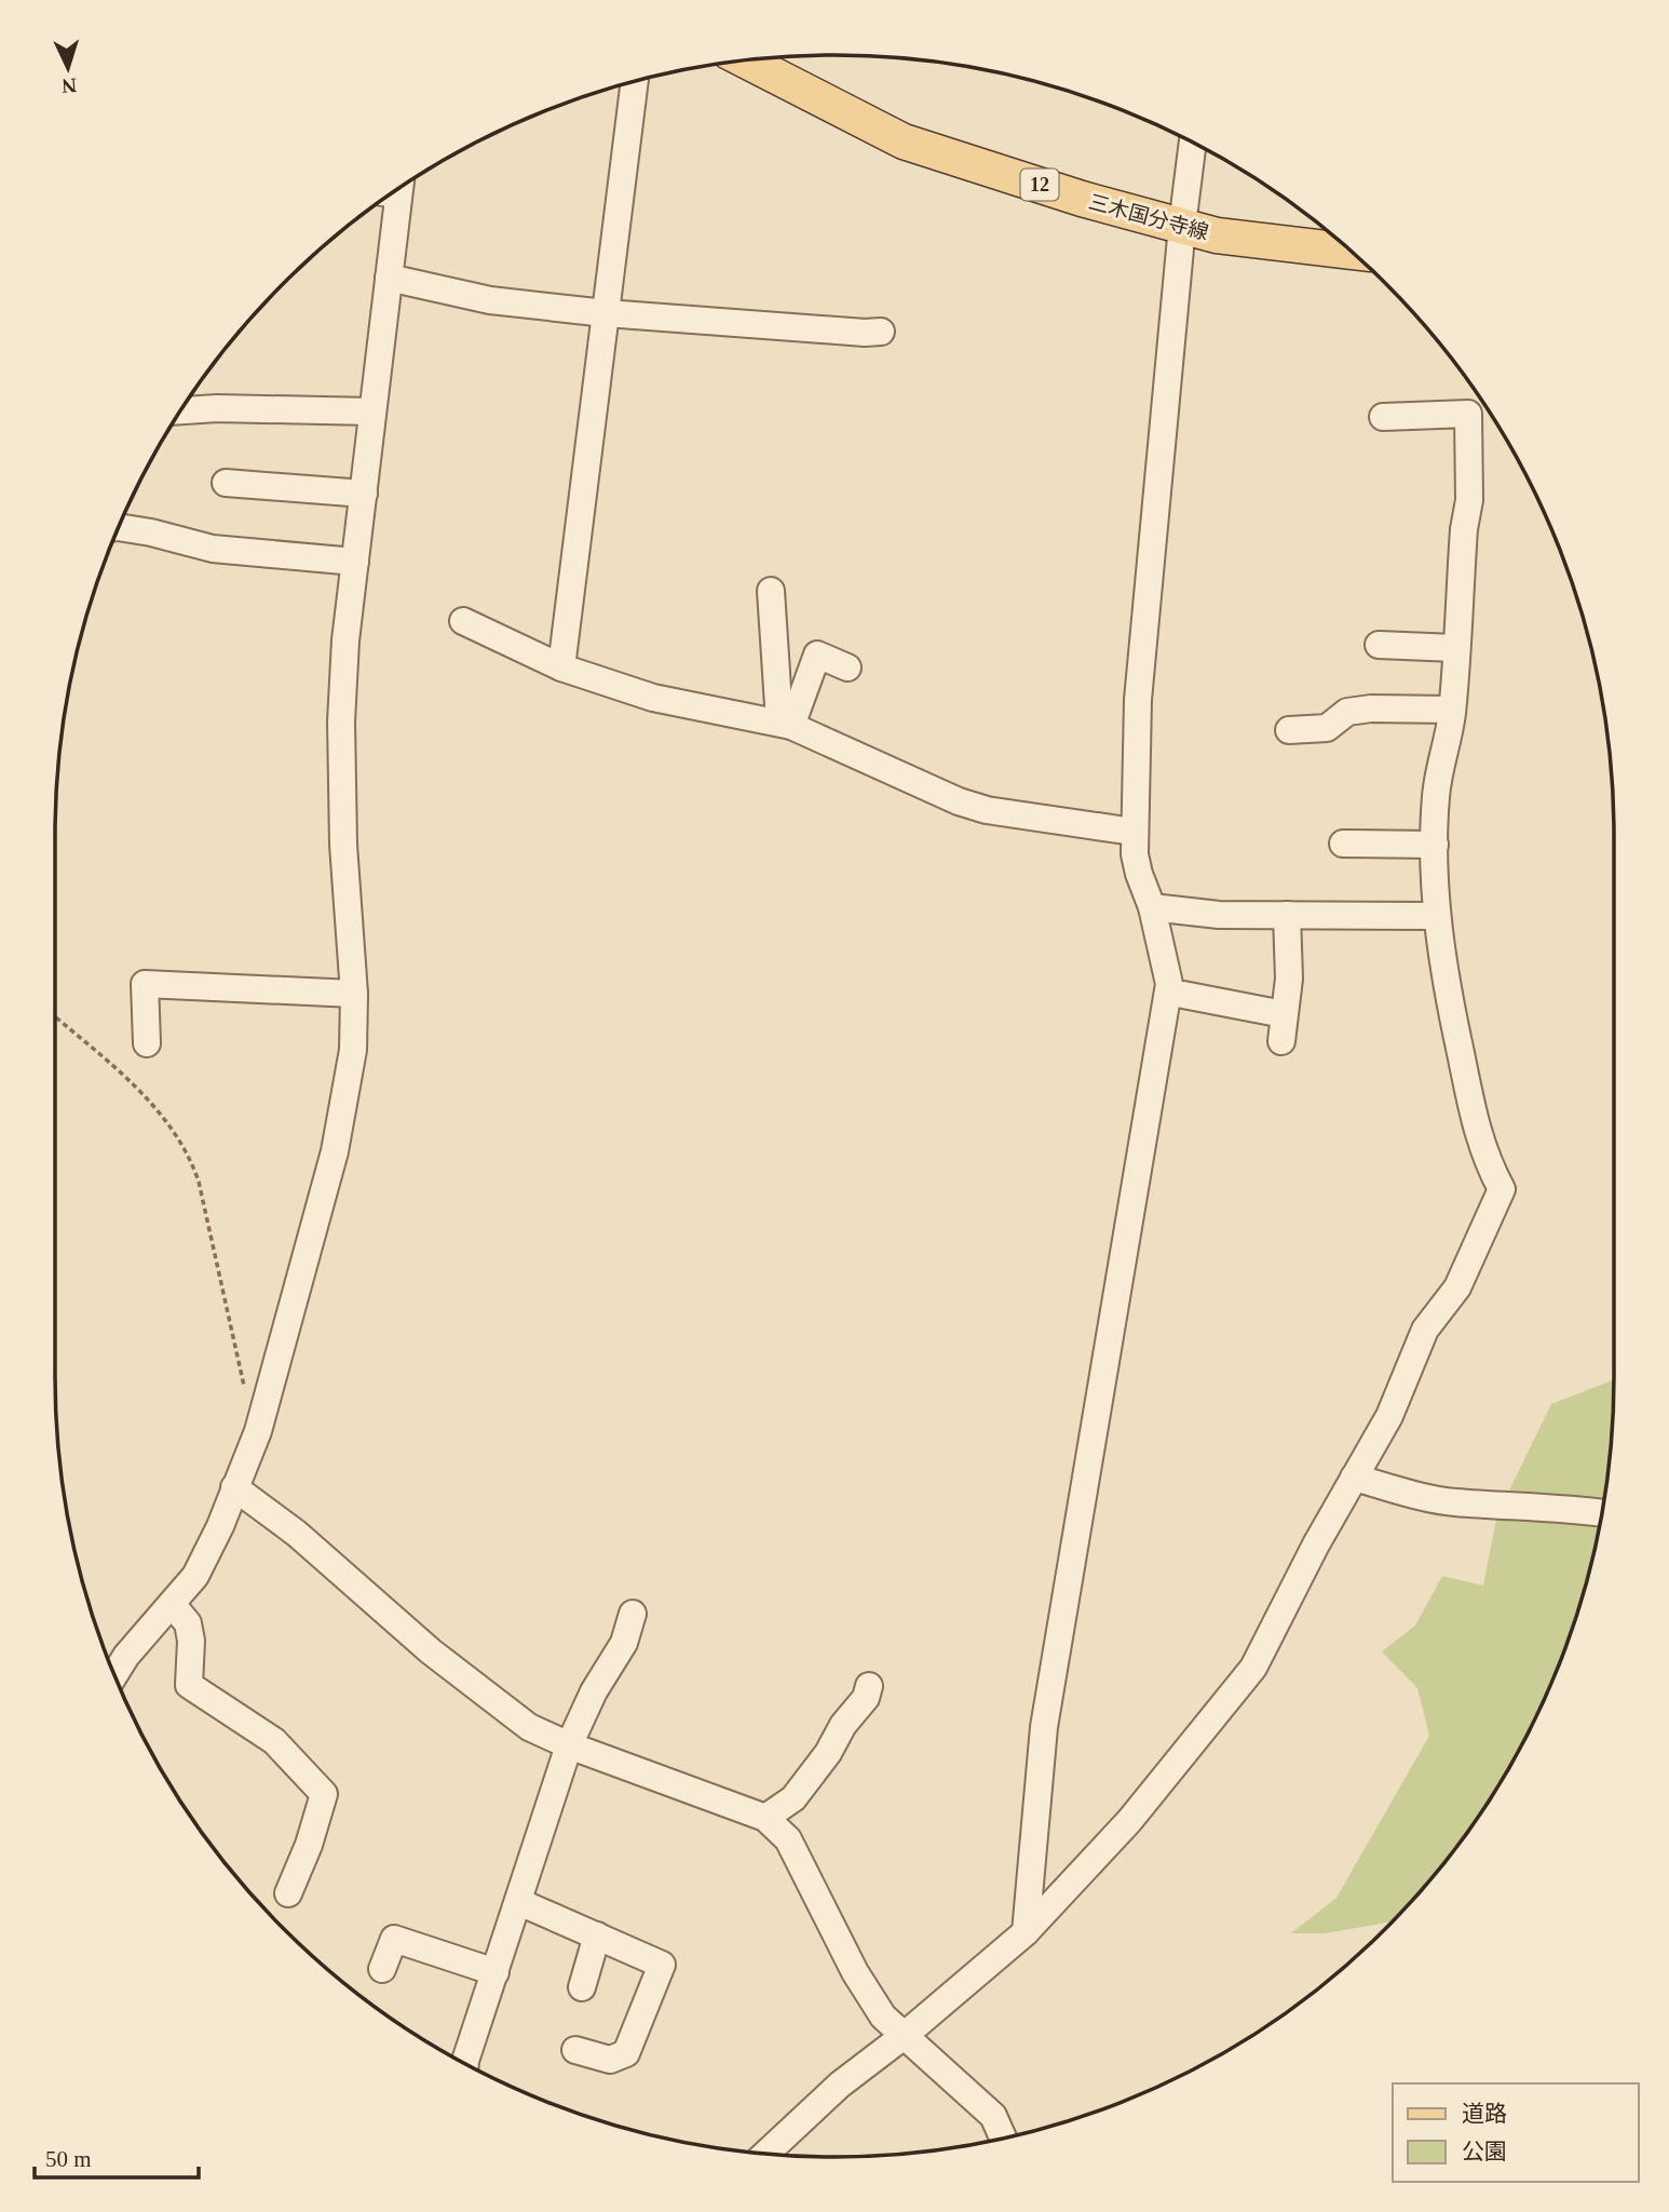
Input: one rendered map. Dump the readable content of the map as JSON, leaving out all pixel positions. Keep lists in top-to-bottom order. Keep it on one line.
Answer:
{"streets":{"main road":["12","三木国分寺線"]},"legend":["道路","公園"],"scale_bar":"50 m","north":"bottom"}
